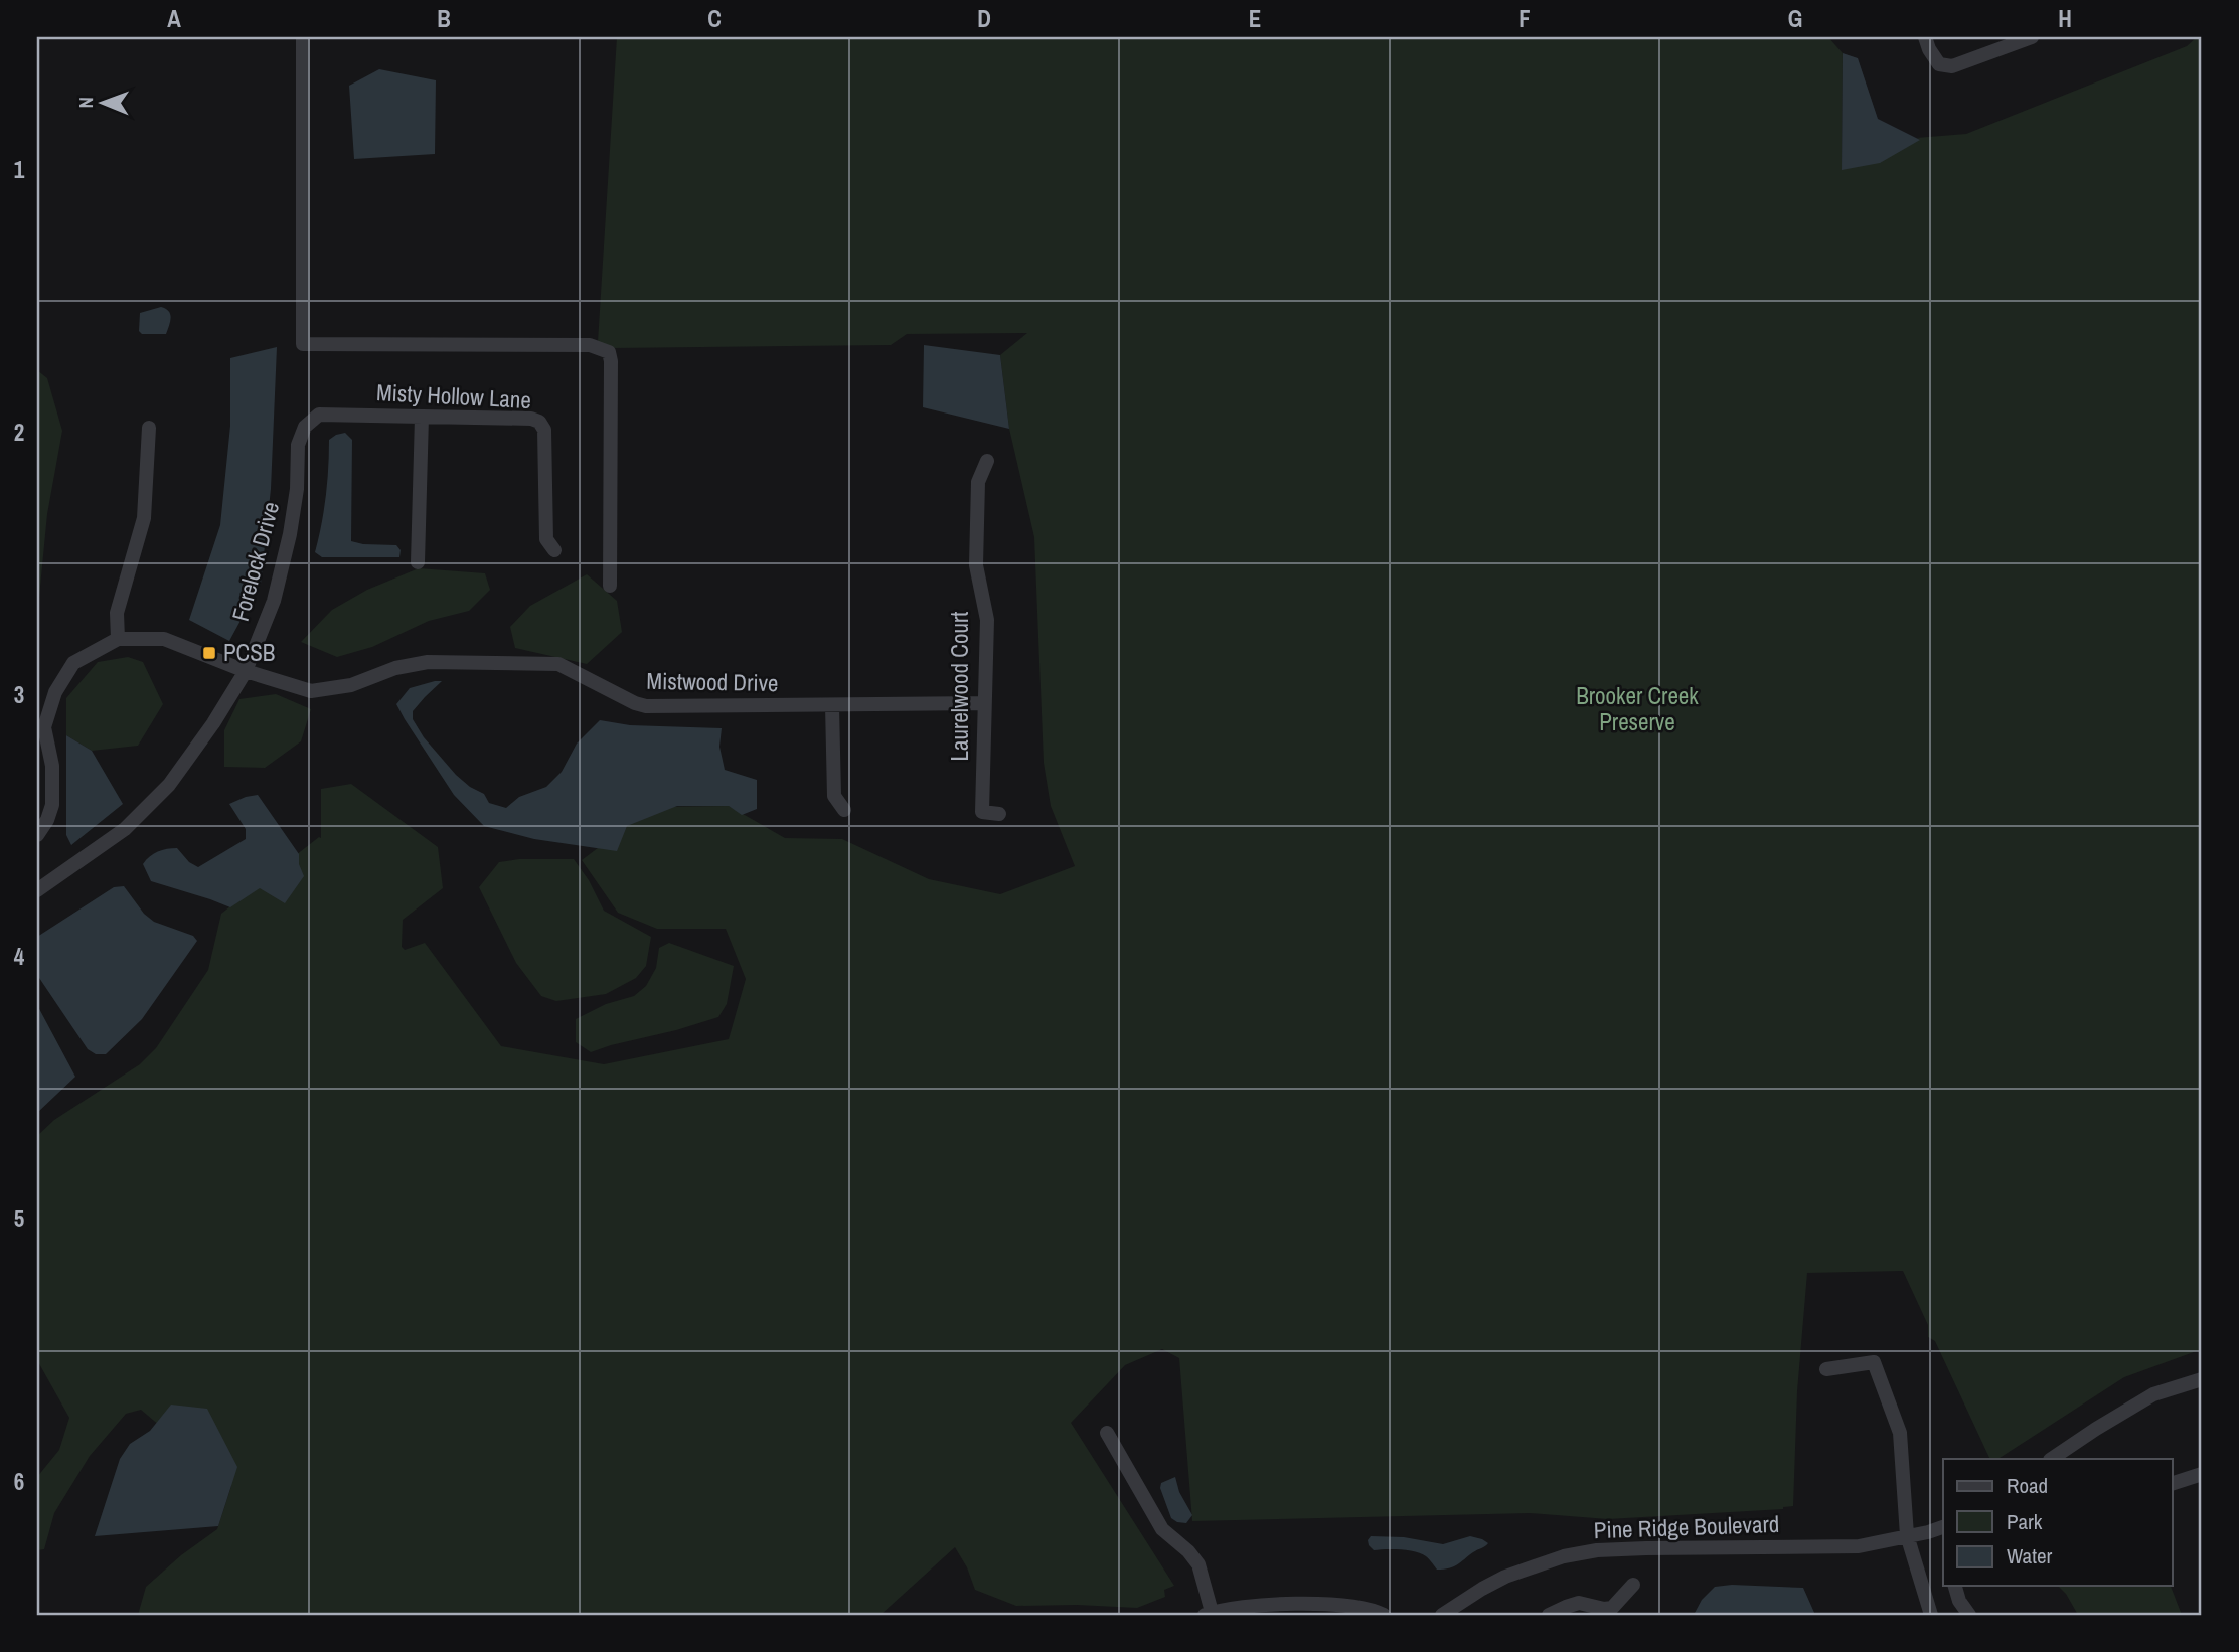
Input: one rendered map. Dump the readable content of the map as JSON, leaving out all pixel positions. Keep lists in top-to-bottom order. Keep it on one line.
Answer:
{"streets":{"street":["Misty Hollow Lane","Forelock Drive","Mistwood Drive","Laurelwood Court","Pine Ridge Boulevard"]},"crossings":[["Misty Hollow Lane","Forelock Drive"],["Forelock Drive","Mistwood Drive"],["Mistwood Drive","Laurelwood Court"]],"parks":["Brooker Creek Preserve"],"places":{"transit":["PCSB"]},"legend":["Road","Park","Water"],"north":"left","grid":{"columns":["A","B","C","D","E","F","G","H"],"rows":["1","2","3","4","5","6"]}}
